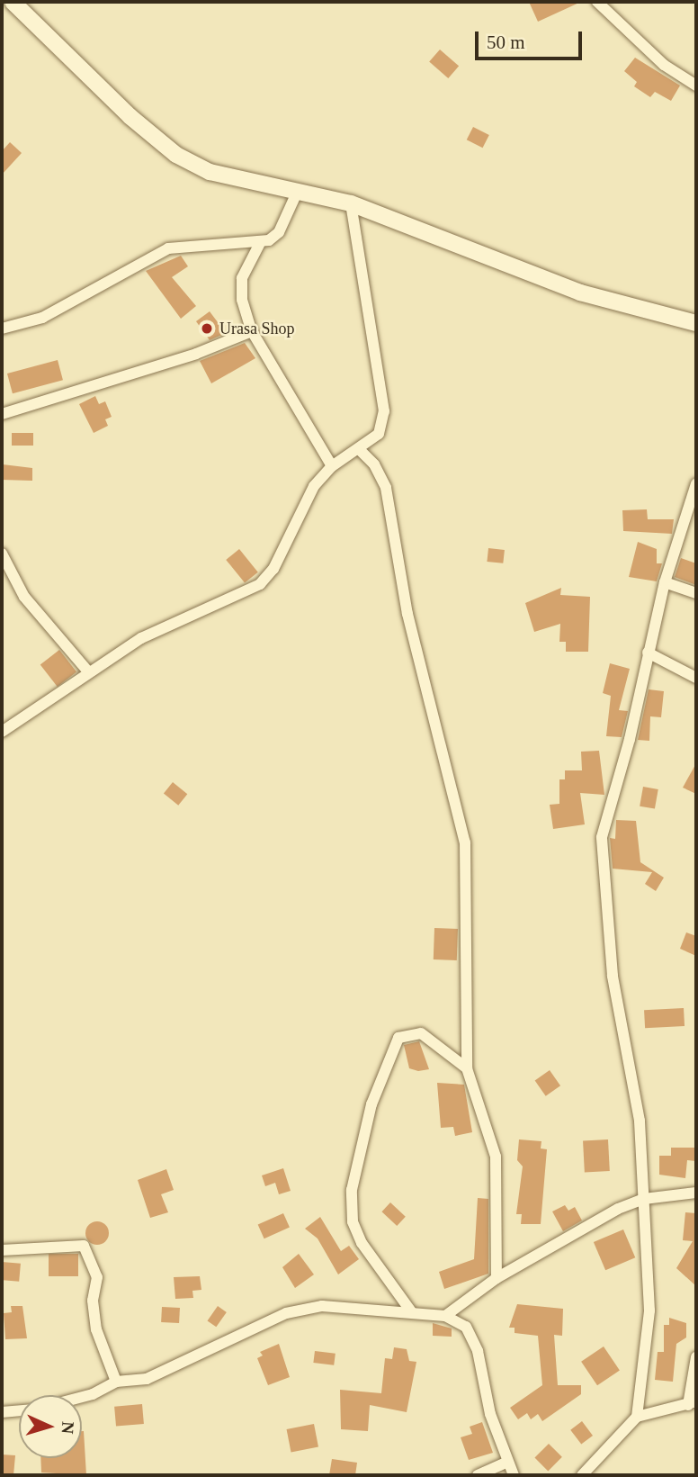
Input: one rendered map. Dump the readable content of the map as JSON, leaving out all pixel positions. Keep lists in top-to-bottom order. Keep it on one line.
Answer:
{"places":["Urasa Shop"],"scale_bar":"50 m","north":"right"}
